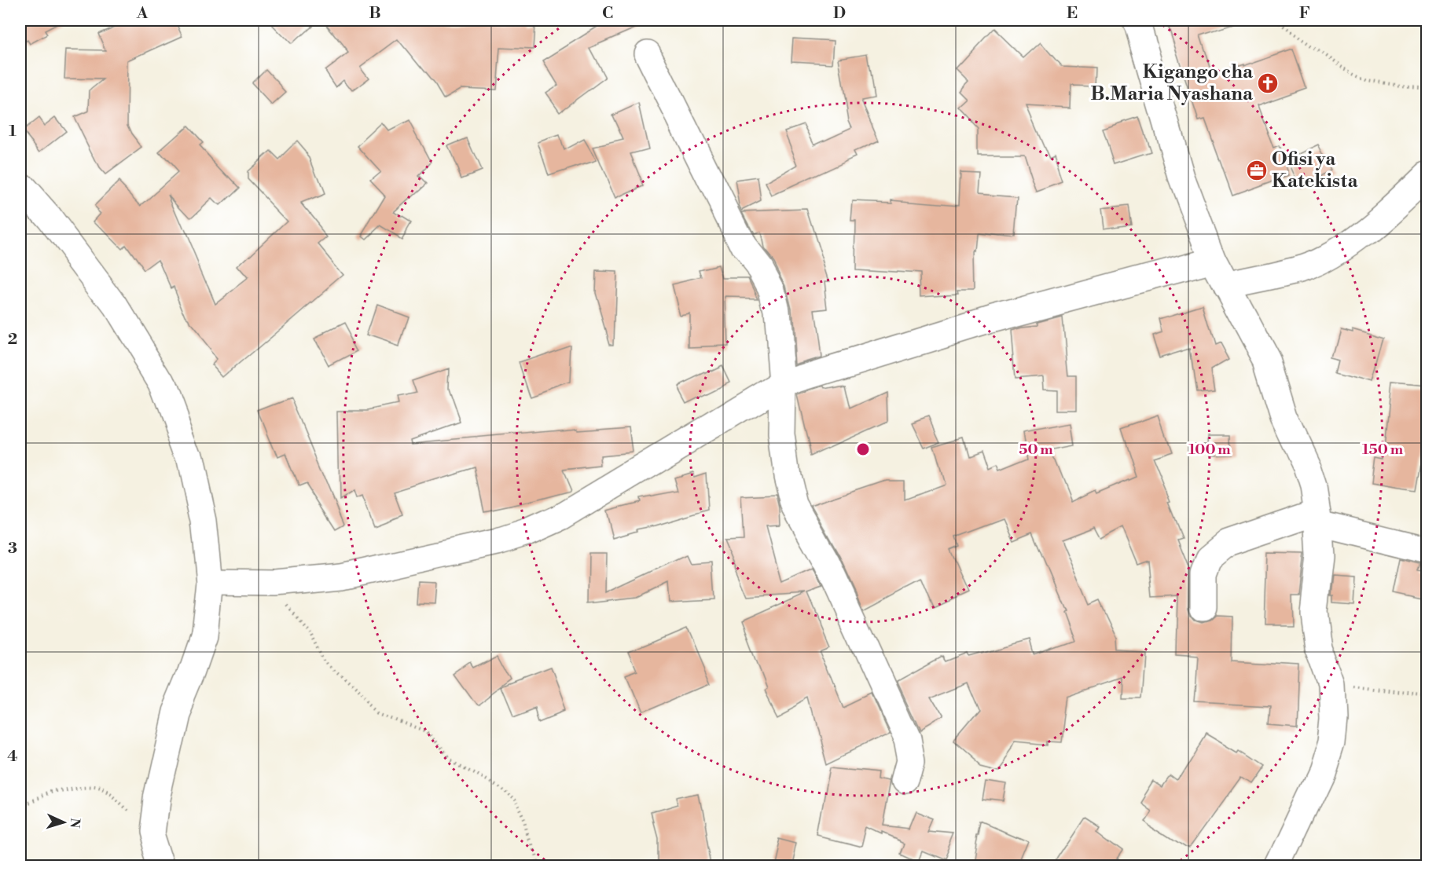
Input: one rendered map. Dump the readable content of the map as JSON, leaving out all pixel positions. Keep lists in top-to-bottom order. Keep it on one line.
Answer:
{"places":{"church":["Kigango cha B.Maria Nyashana"],"office":["Ofisi ya Katekista"]},"north":"right","grid":{"columns":["A","B","C","D","E","F"],"rows":["1","2","3","4"]},"rings":["50 m","100 m","150 m"]}
